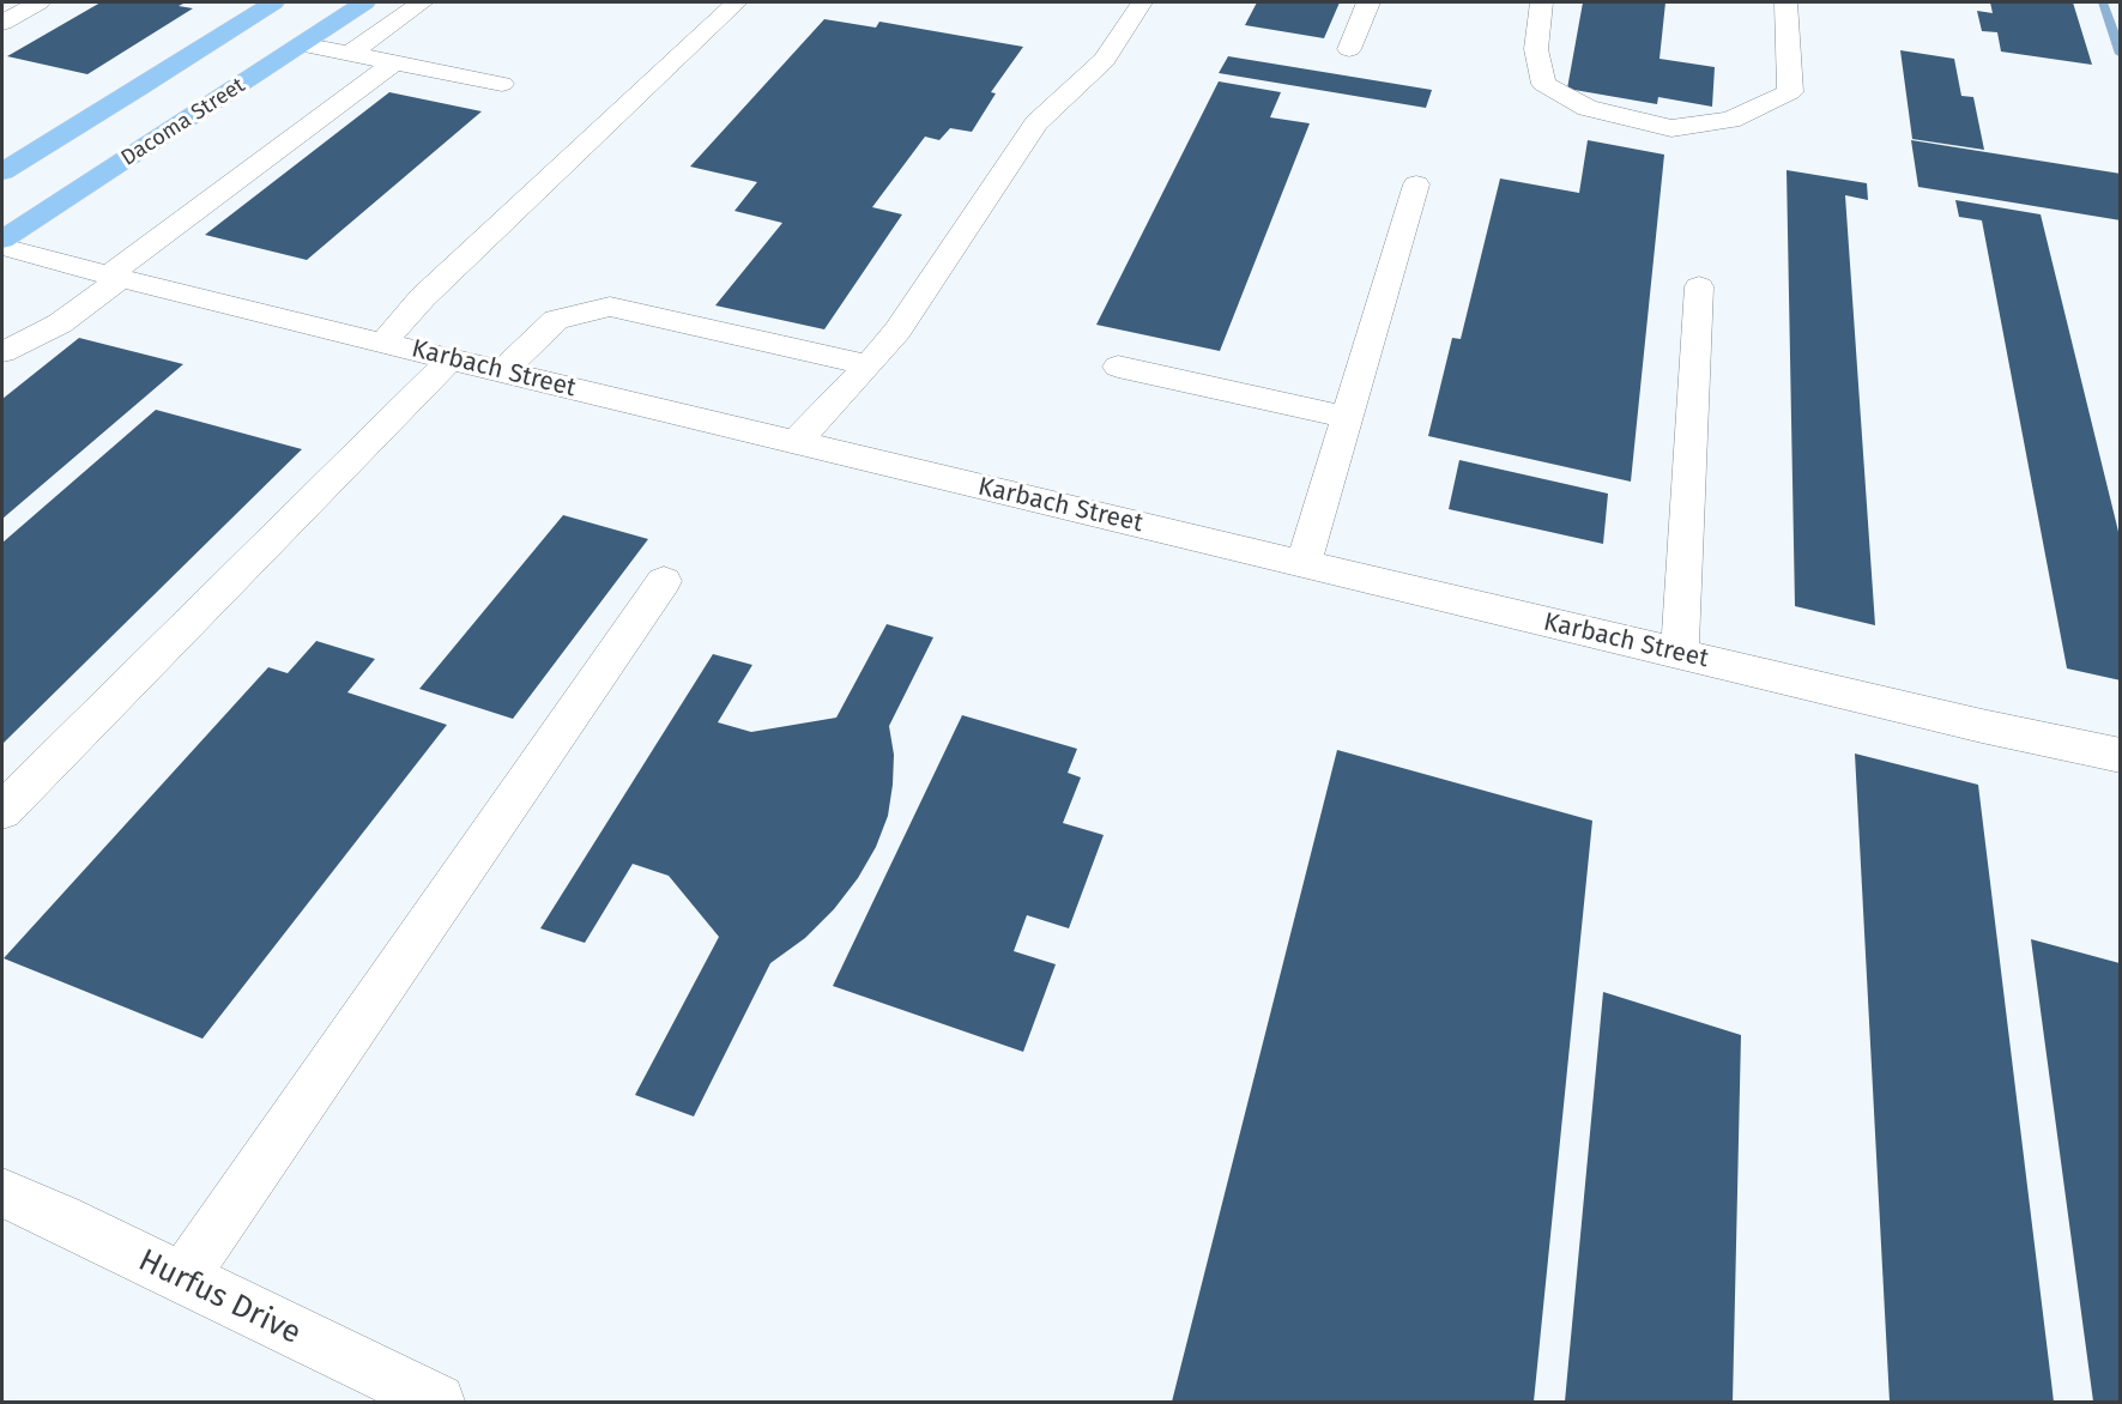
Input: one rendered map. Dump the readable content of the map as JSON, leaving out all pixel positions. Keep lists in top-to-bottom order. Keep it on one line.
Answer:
{"streets":{"main road":["Dacoma Street"],"street":["Karbach Street","Hurfus Drive"]}}
